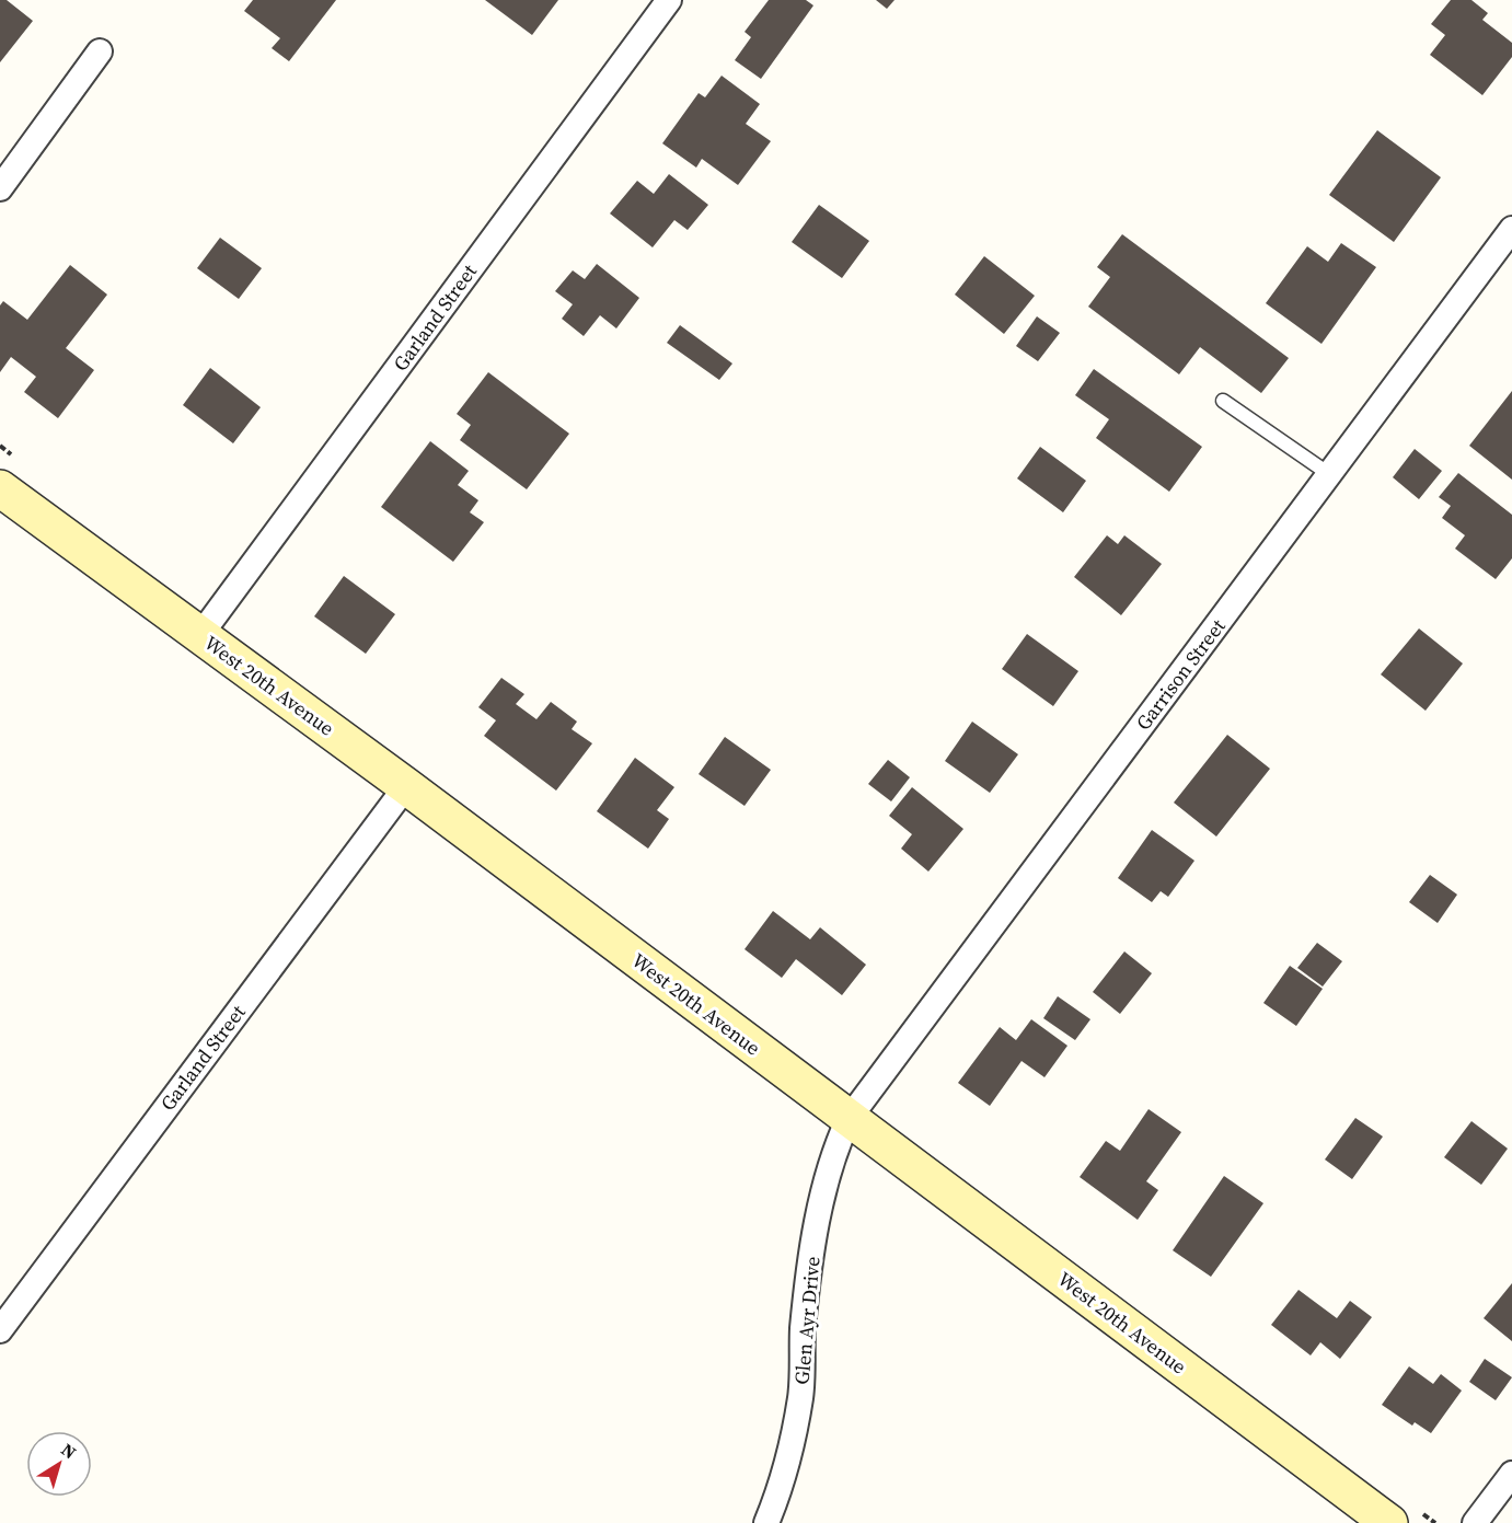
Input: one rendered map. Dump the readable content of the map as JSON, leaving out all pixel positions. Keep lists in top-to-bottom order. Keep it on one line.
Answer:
{"streets":{"street":["Garland Street","Garrison Street","West 20th Avenue","Glen Ayr Drive"]},"crossings":[["Garland Street","West 20th Avenue"],["Garrison Street","West 20th Avenue"],["Garrison Street","Glen Ayr Drive"],["West 20th Avenue","Glen Ayr Drive"]],"north":"top right"}
